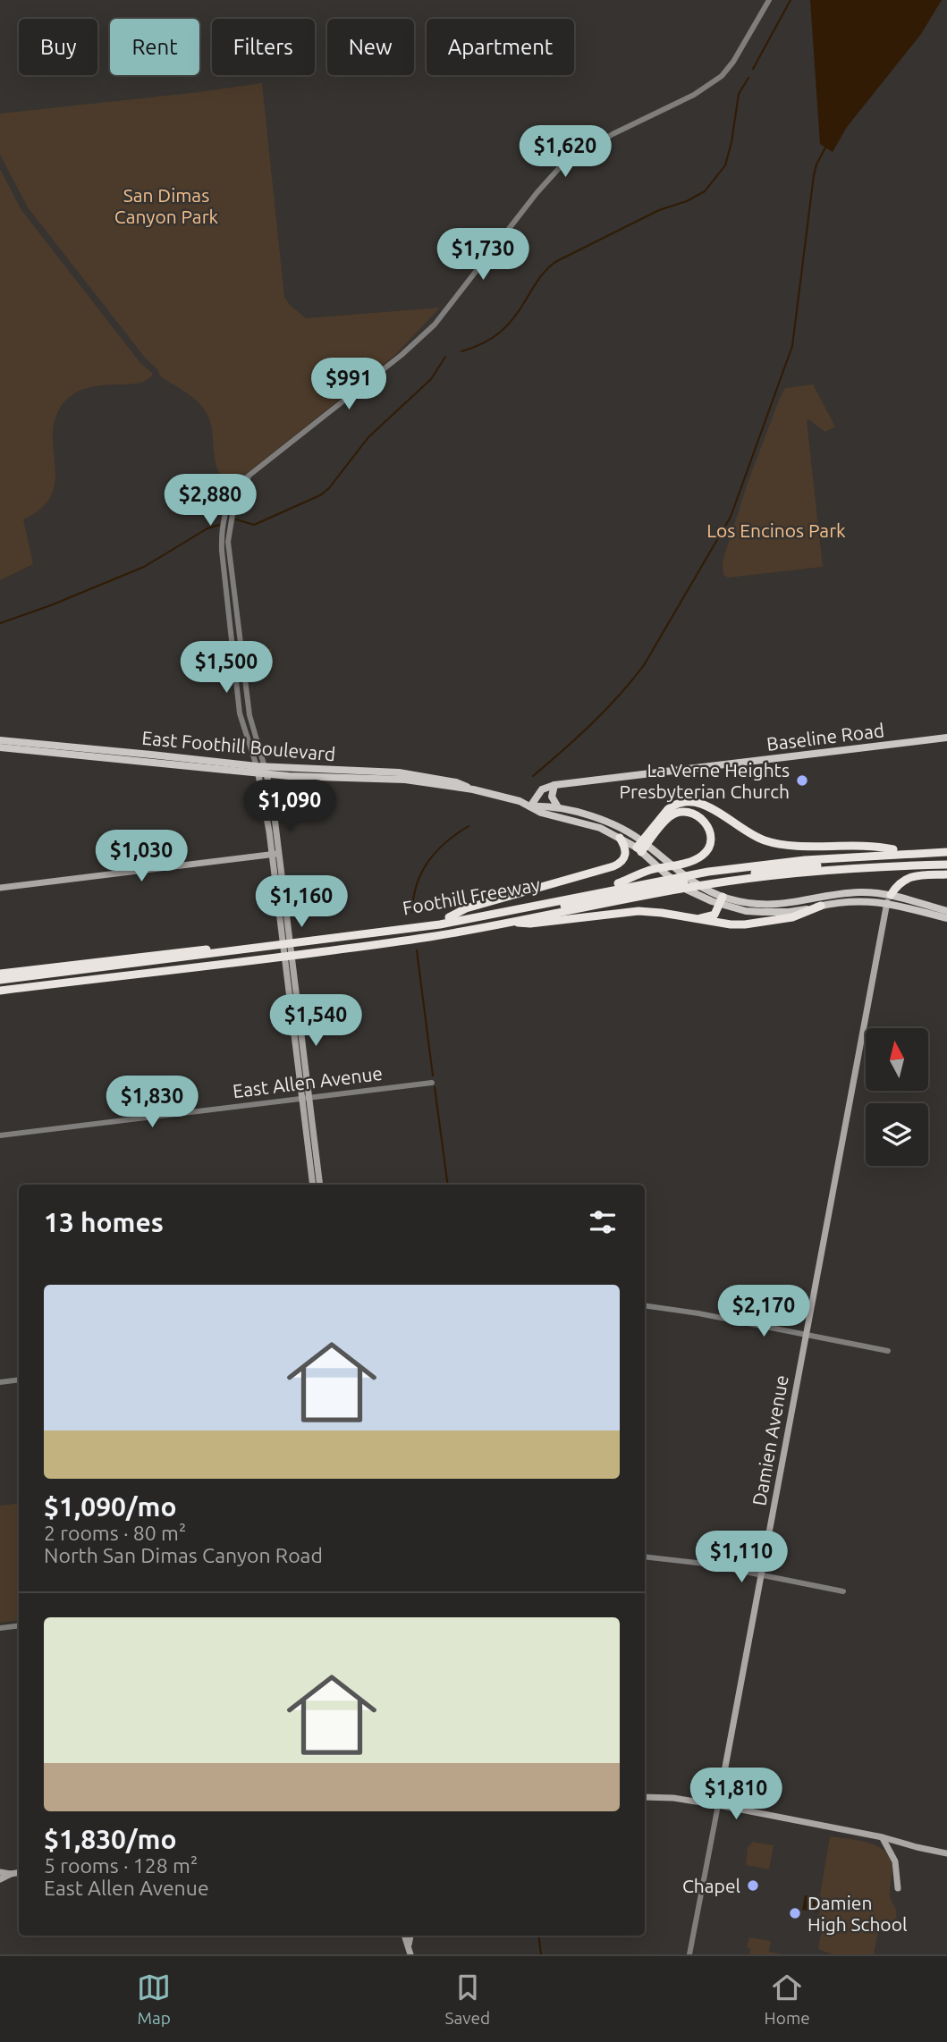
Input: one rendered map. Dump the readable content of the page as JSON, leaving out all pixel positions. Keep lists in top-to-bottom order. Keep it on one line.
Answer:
{"streets":{"highway":["Foothill Freeway"],"main road":["Baseline Road","East Foothill Boulevard","Damien Avenue"],"street":["East Allen Avenue"]},"parks":["San Dimas Canyon Park","Los Encinos Park"],"places":["La Verne Heights Presbyterian Church","Chapel","Damien High School"],"north":"top","page":{"chip":["Buy","Rent","Filters","New","Apartment"],"price":["$1,620","$1,730","$991","$2,880","$1,500","$1,090","$1,030","$1,160","$1,540","$1,830","$2,170","$1,110","$1,810"],"heading":"13 homes","list":[{"name":"$1,090/mo","note":"2 rooms · 80 m² · North San Dimas Canyon Road"},{"name":"$1,830/mo","note":"5 rooms · 128 m² · East Allen Avenue"}],"tabs":["Map","Saved","Home"]}}
